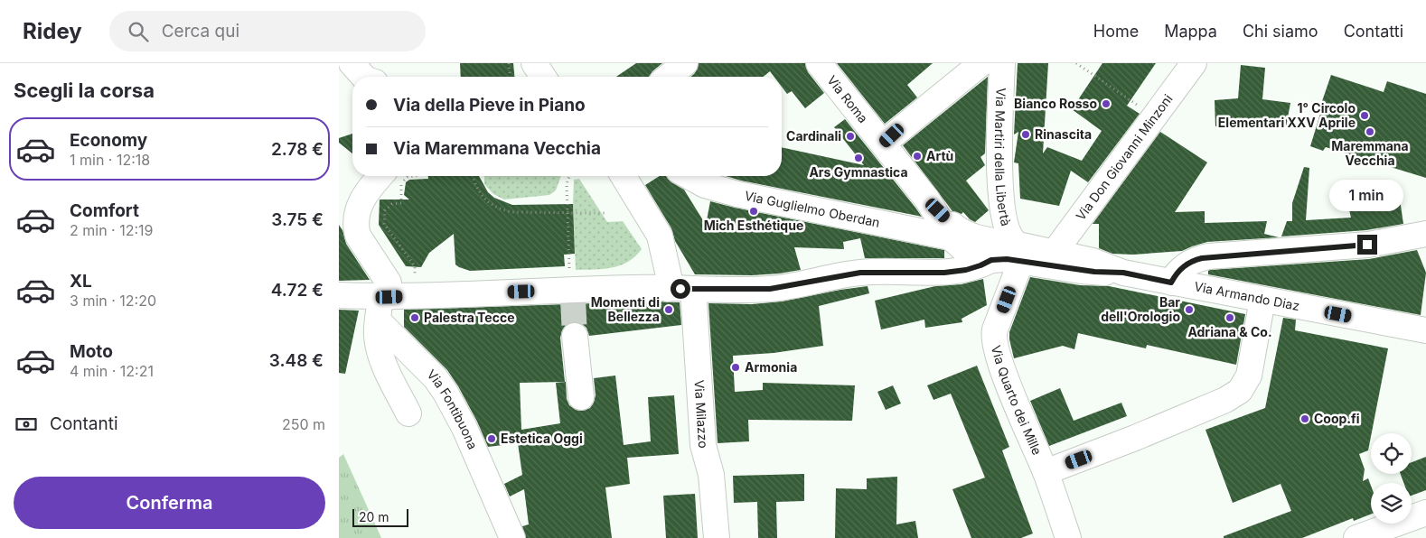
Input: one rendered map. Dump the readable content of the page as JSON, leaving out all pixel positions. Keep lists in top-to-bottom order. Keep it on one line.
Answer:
{"streets":{"street":["Via Roma","Via Martiri della Libertà","Via Don Giovanni Minzoni","Via Guglielmo Oberdan","Via Armando Diaz","Via Quarto dei Mille","Via Fontibuona","Via Milazzo"]},"crossings":[["Via Roma","Via Martiri della Libertà"],["Via Roma","Via Guglielmo Oberdan"],["Via Roma","Via Armando Diaz"],["Via Roma","Via Quarto dei Mille"],["Via Martiri della Libertà","Via Armando Diaz"],["Via Martiri della Libertà","Via Quarto dei Mille"],["Via Don Giovanni Minzoni","Via Armando Diaz"],["Via Armando Diaz","Via Quarto dei Mille"]],"places":["Bianco Rosso","1° Circolo Elementari XXV Aprile","Maremmana Vecchia","Rinascita","Cardinali","Artù","Ars Gymnastica","Mich Esthétique","Momenti di Bellezza","Bar dell'Orologio","Palestra Tecce","Adriana & Co.","Armonia","Coop.fi","Estetica Oggi"],"scale_bar":"20 m","page":{"header":"Ridey","search":"Cerca qui","nav":["Home","Mappa","Chi siamo","Contatti"],"heading":"Scegli la corsa","banner":["Via della Pieve in Piano","Via Maremmana Vecchia"],"list":[{"name":"Economy","note":"1 min · 12:18","value":"2.78 €"},{"name":"Comfort","note":"2 min · 12:19","value":"3.75 €"},{"name":"XL","note":"3 min · 12:20","value":"4.72 €"},{"name":"Moto","note":"4 min · 12:21","value":"3.48 €"}],"bubble":"1 min","pay":["Contanti","250 m"],"buttons":"Conferma","scale":"20 m"}}
